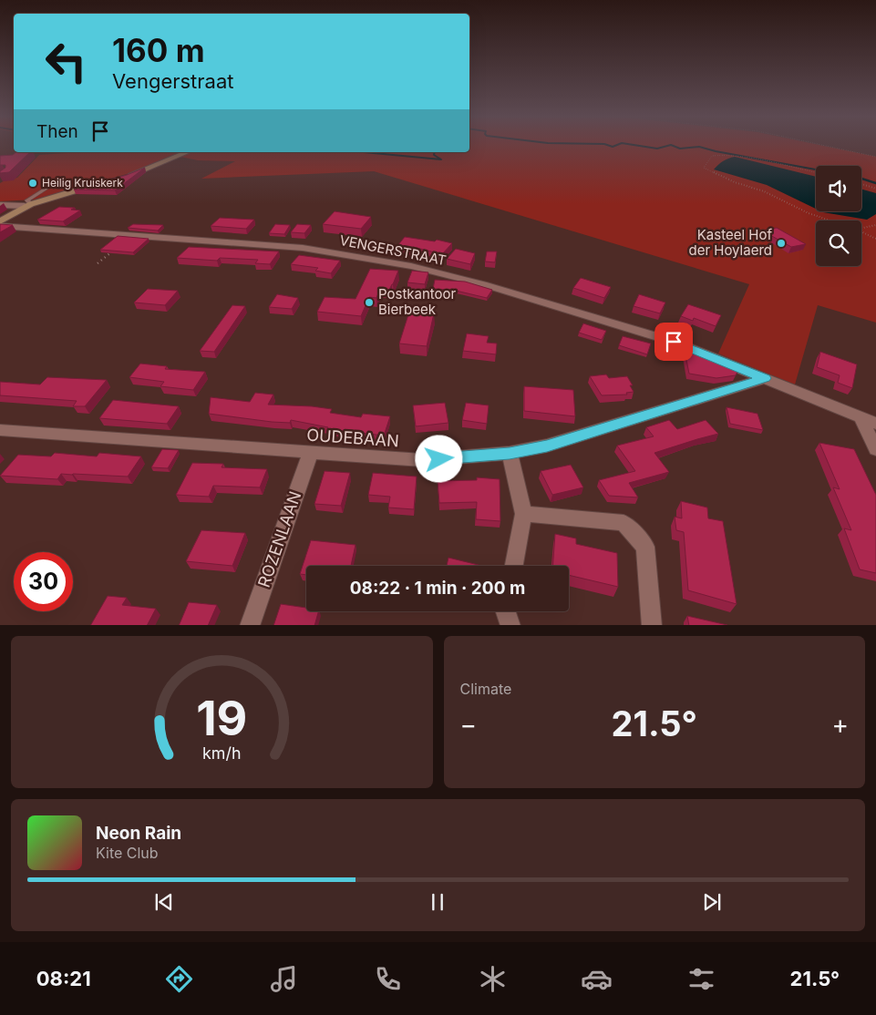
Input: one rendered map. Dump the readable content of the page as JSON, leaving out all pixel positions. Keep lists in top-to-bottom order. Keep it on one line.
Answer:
{"streets":{"street":["VENGERSTRAAT","OUDEBAAN","ROZENLAAN"]},"crossings":[["VENGERSTRAAT","OUDEBAAN"],["OUDEBAAN","ROZENLAAN"]],"places":["Heilig Kruiskerk","Kasteel Hof der Hoylaerd","Postkantoor Bierbeek"],"page":{"turn":["160 m","Vengerstraat"],"then":"Then","limit":"30","trip":"08:22 · 1 min · 200 m","tile":"Climate","heat":["−","21.5°","+"],"song":["Neon Rain","Kite Club"],"tabs":["08:21","21.5°"],"gauge":["19","km/h"]}}
